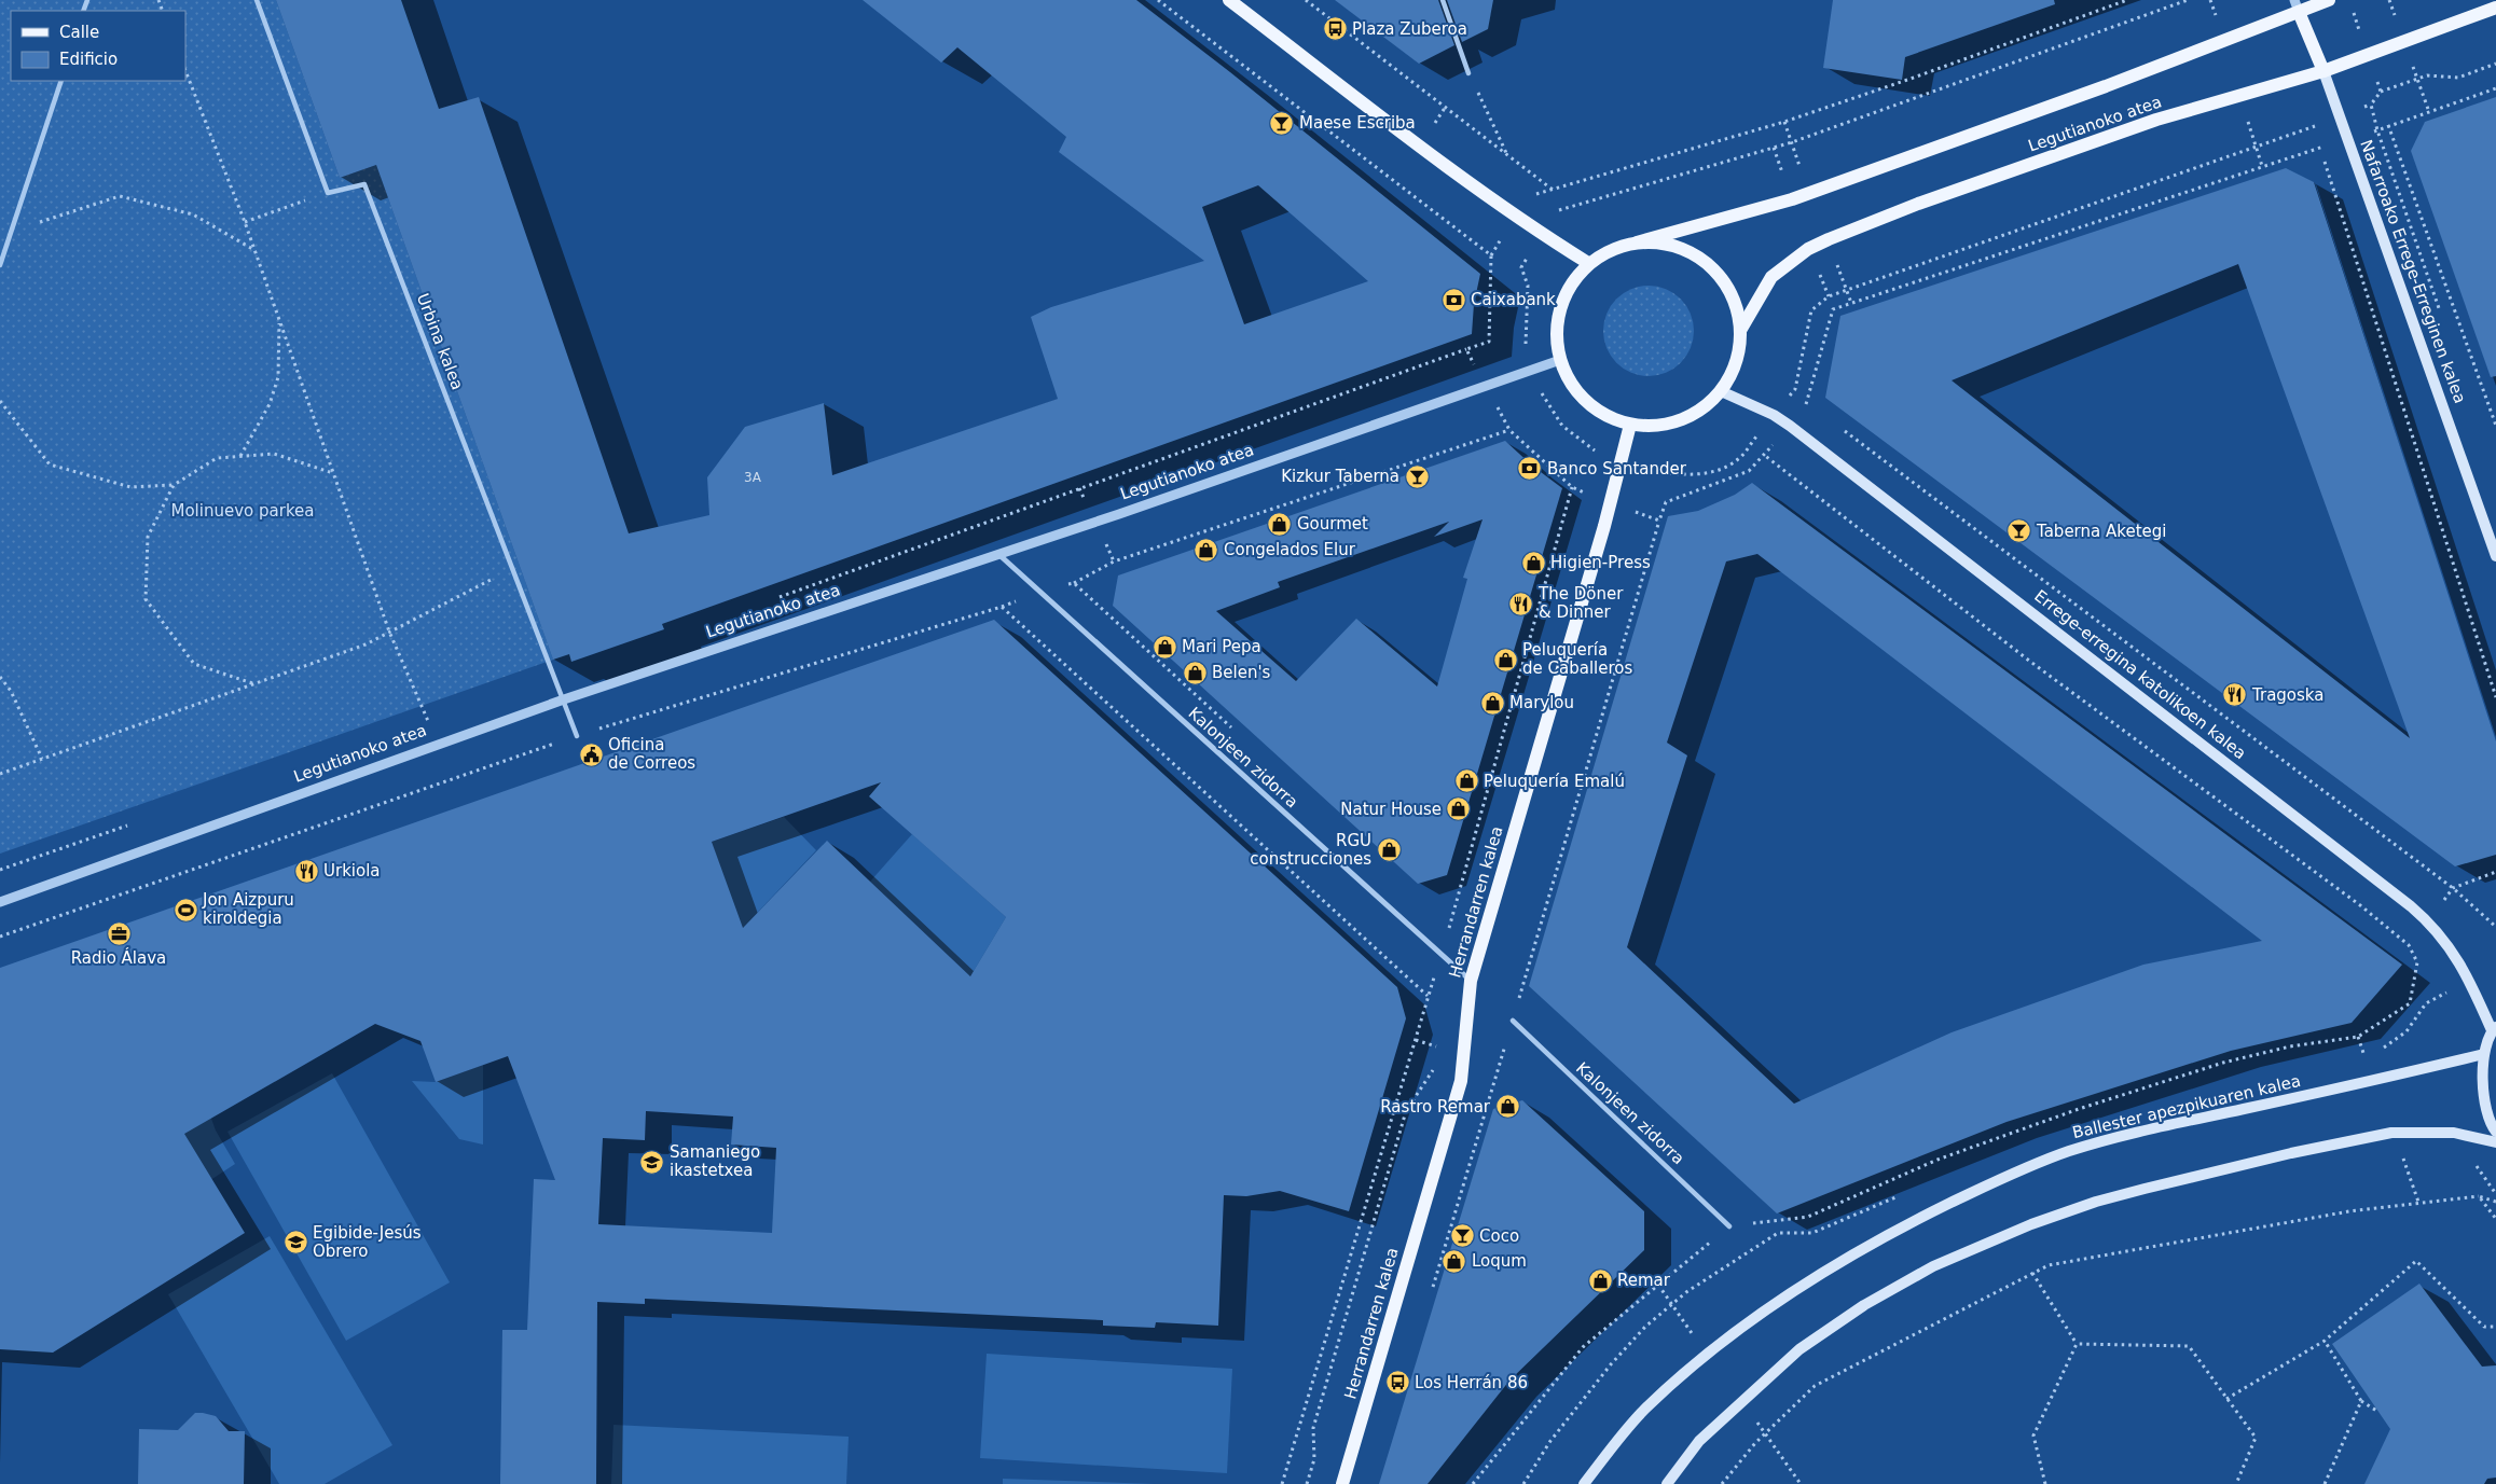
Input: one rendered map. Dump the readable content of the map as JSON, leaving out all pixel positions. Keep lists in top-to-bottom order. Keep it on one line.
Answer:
{"streets":{"main road":["Legutianoko atea","Nafarroako Errege-Erreginen kalea","Errege-erregina katolikoen kalea","Herrandarren kalea","Ballester apezpikuaren kalea"],"street":["Urbina kalea","Kalonjeen zidorra"]},"crossings":[["Legutianoko atea","Nafarroako Errege-Erreginen kalea"],["Legutianoko atea","Urbina kalea"],["Legutianoko atea","Errege-erregina katolikoen kalea"],["Legutianoko atea","Kalonjeen zidorra"],["Legutianoko atea","Herrandarren kalea"],["Errege-erregina katolikoen kalea","Herrandarren kalea"],["Kalonjeen zidorra","Herrandarren kalea"]],"parks":["Molinuevo parkea"],"places":{"bus stop":["Plaza Zuberoa","Los Herrán 86"],"bar":["Maese Escriba","Kizkur Taberna","Taberna Aketegi","Coco"],"bank":["Caixabank","Banco Santander"],"shop":["Gourmet","Congelados Elur","Higien-Press","Mari Pepa","Peluquería de Caballeros","Belen's","Marylou","Peluquería Emalú","Natur House","RGU construcciones","Rastro Remar","Loqum","Remar"],"restaurant":["The Döner & Dinner","Tragoska","Urkiola"],"public building":["Oficina de Correos"],"sports":["Jon Aizpuru kiroldegia"],"office":["Radio Álava"],"school or university":["Samaniego ikastetxea","Egibide-Jesús Obrero"]},"house_numbers":["3A"],"legend":["Calle","Edificio"]}
